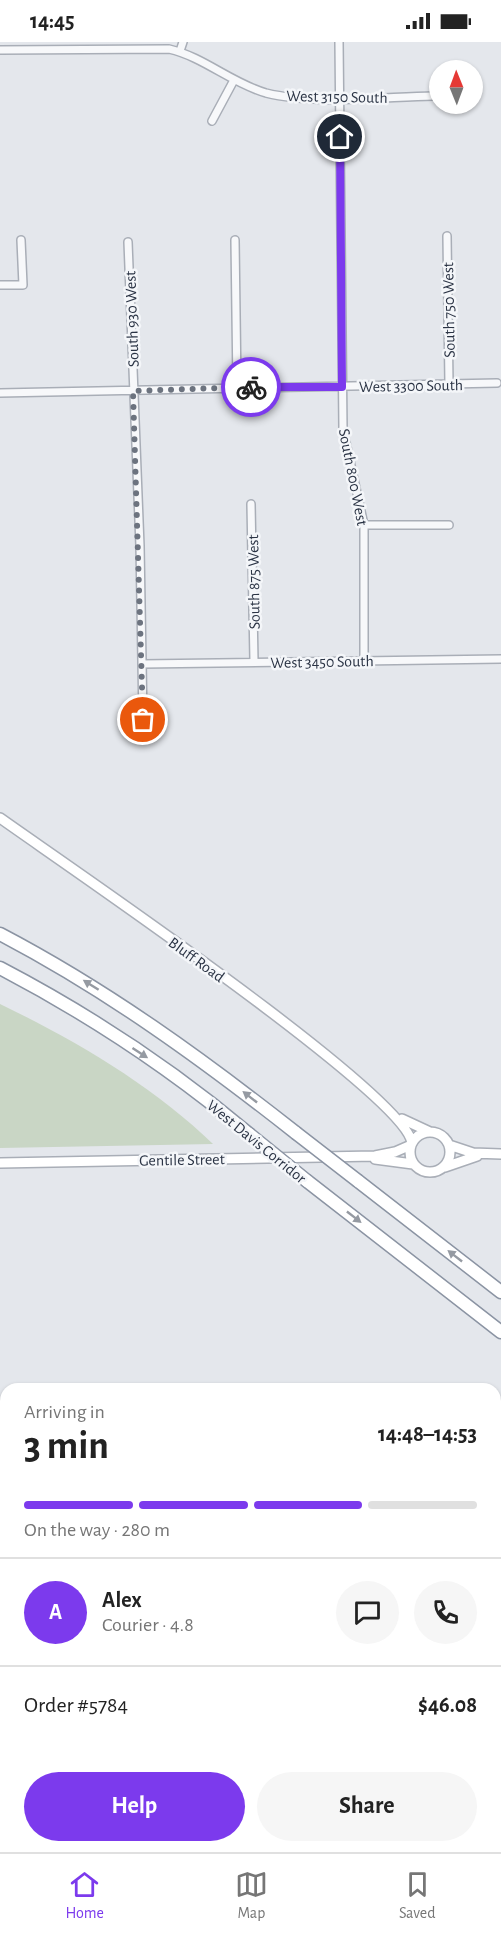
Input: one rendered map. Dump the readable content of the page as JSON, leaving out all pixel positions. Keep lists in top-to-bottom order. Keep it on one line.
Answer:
{"streets":{"highway":["West Davis Corridor"],"main road":["Bluff Road","Gentile Street"],"street":["West 3150 South","South 750 West","South 930 West","West 3300 South","South 800 West","South 875 West","West 3450 South"]},"crossings":[["West 3150 South","South 800 West"],["South 750 West","West 3300 South"],["South 930 West","West 3300 South"],["South 930 West","West 3450 South"],["West 3300 South","South 800 West"],["South 800 West","West 3450 South"],["South 875 West","West 3450 South"],["Bluff Road","Gentile Street"]],"north":"top","page":{"status":"14:45","heading":["3 min","Arriving in","14:48–14:53"],"panel":["Alex","Courier · 4.8","Order #5784","$46.08"],"bar":"On the way · 280 m","round":"A","buttons":["Help","Share"],"tabs":["Home","Map","Saved"]}}
